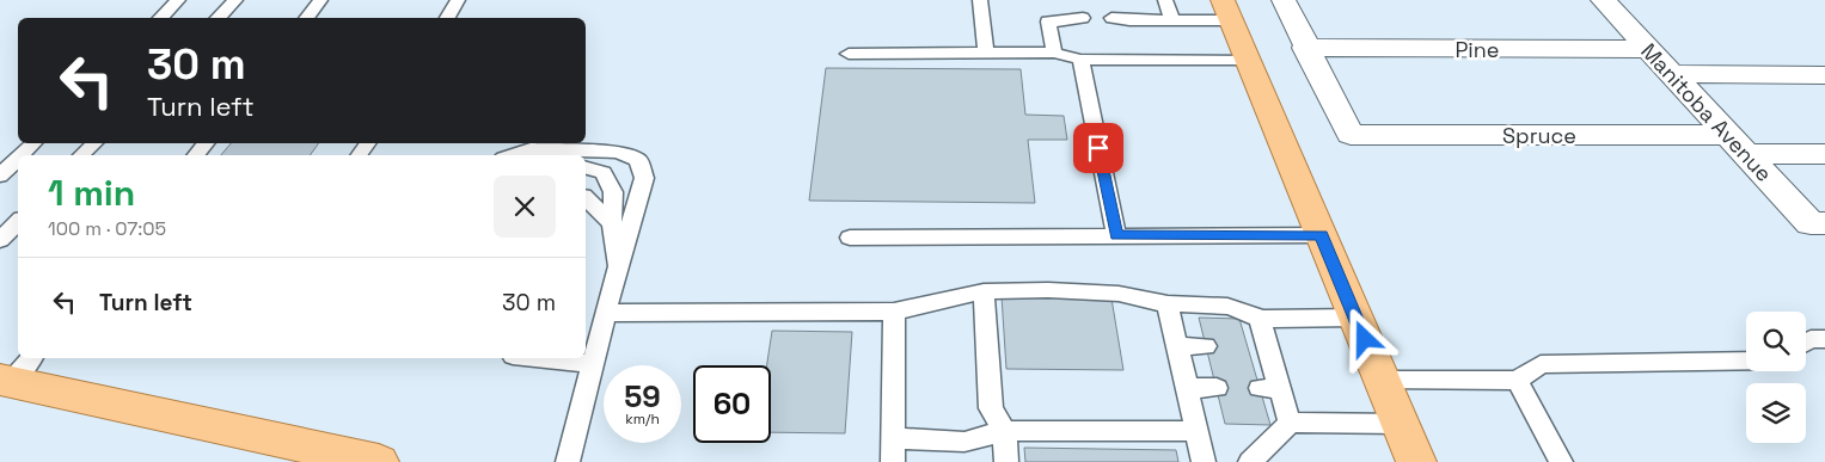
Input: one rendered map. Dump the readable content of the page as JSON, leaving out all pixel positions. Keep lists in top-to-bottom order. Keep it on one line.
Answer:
{"streets":{"street":["Pine","Manitoba Avenue","Spruce"]},"crossings":[["Pine","Manitoba Avenue"],["Pine","Spruce"],["Manitoba Avenue","Spruce"]],"page":{"turn":["30 m","Turn left"],"heading":["1 min","100 m · 07:05"],"list":[{"name":"Turn left","value":"30 m"}],"speed":"59 km/h","limit":"60"}}
